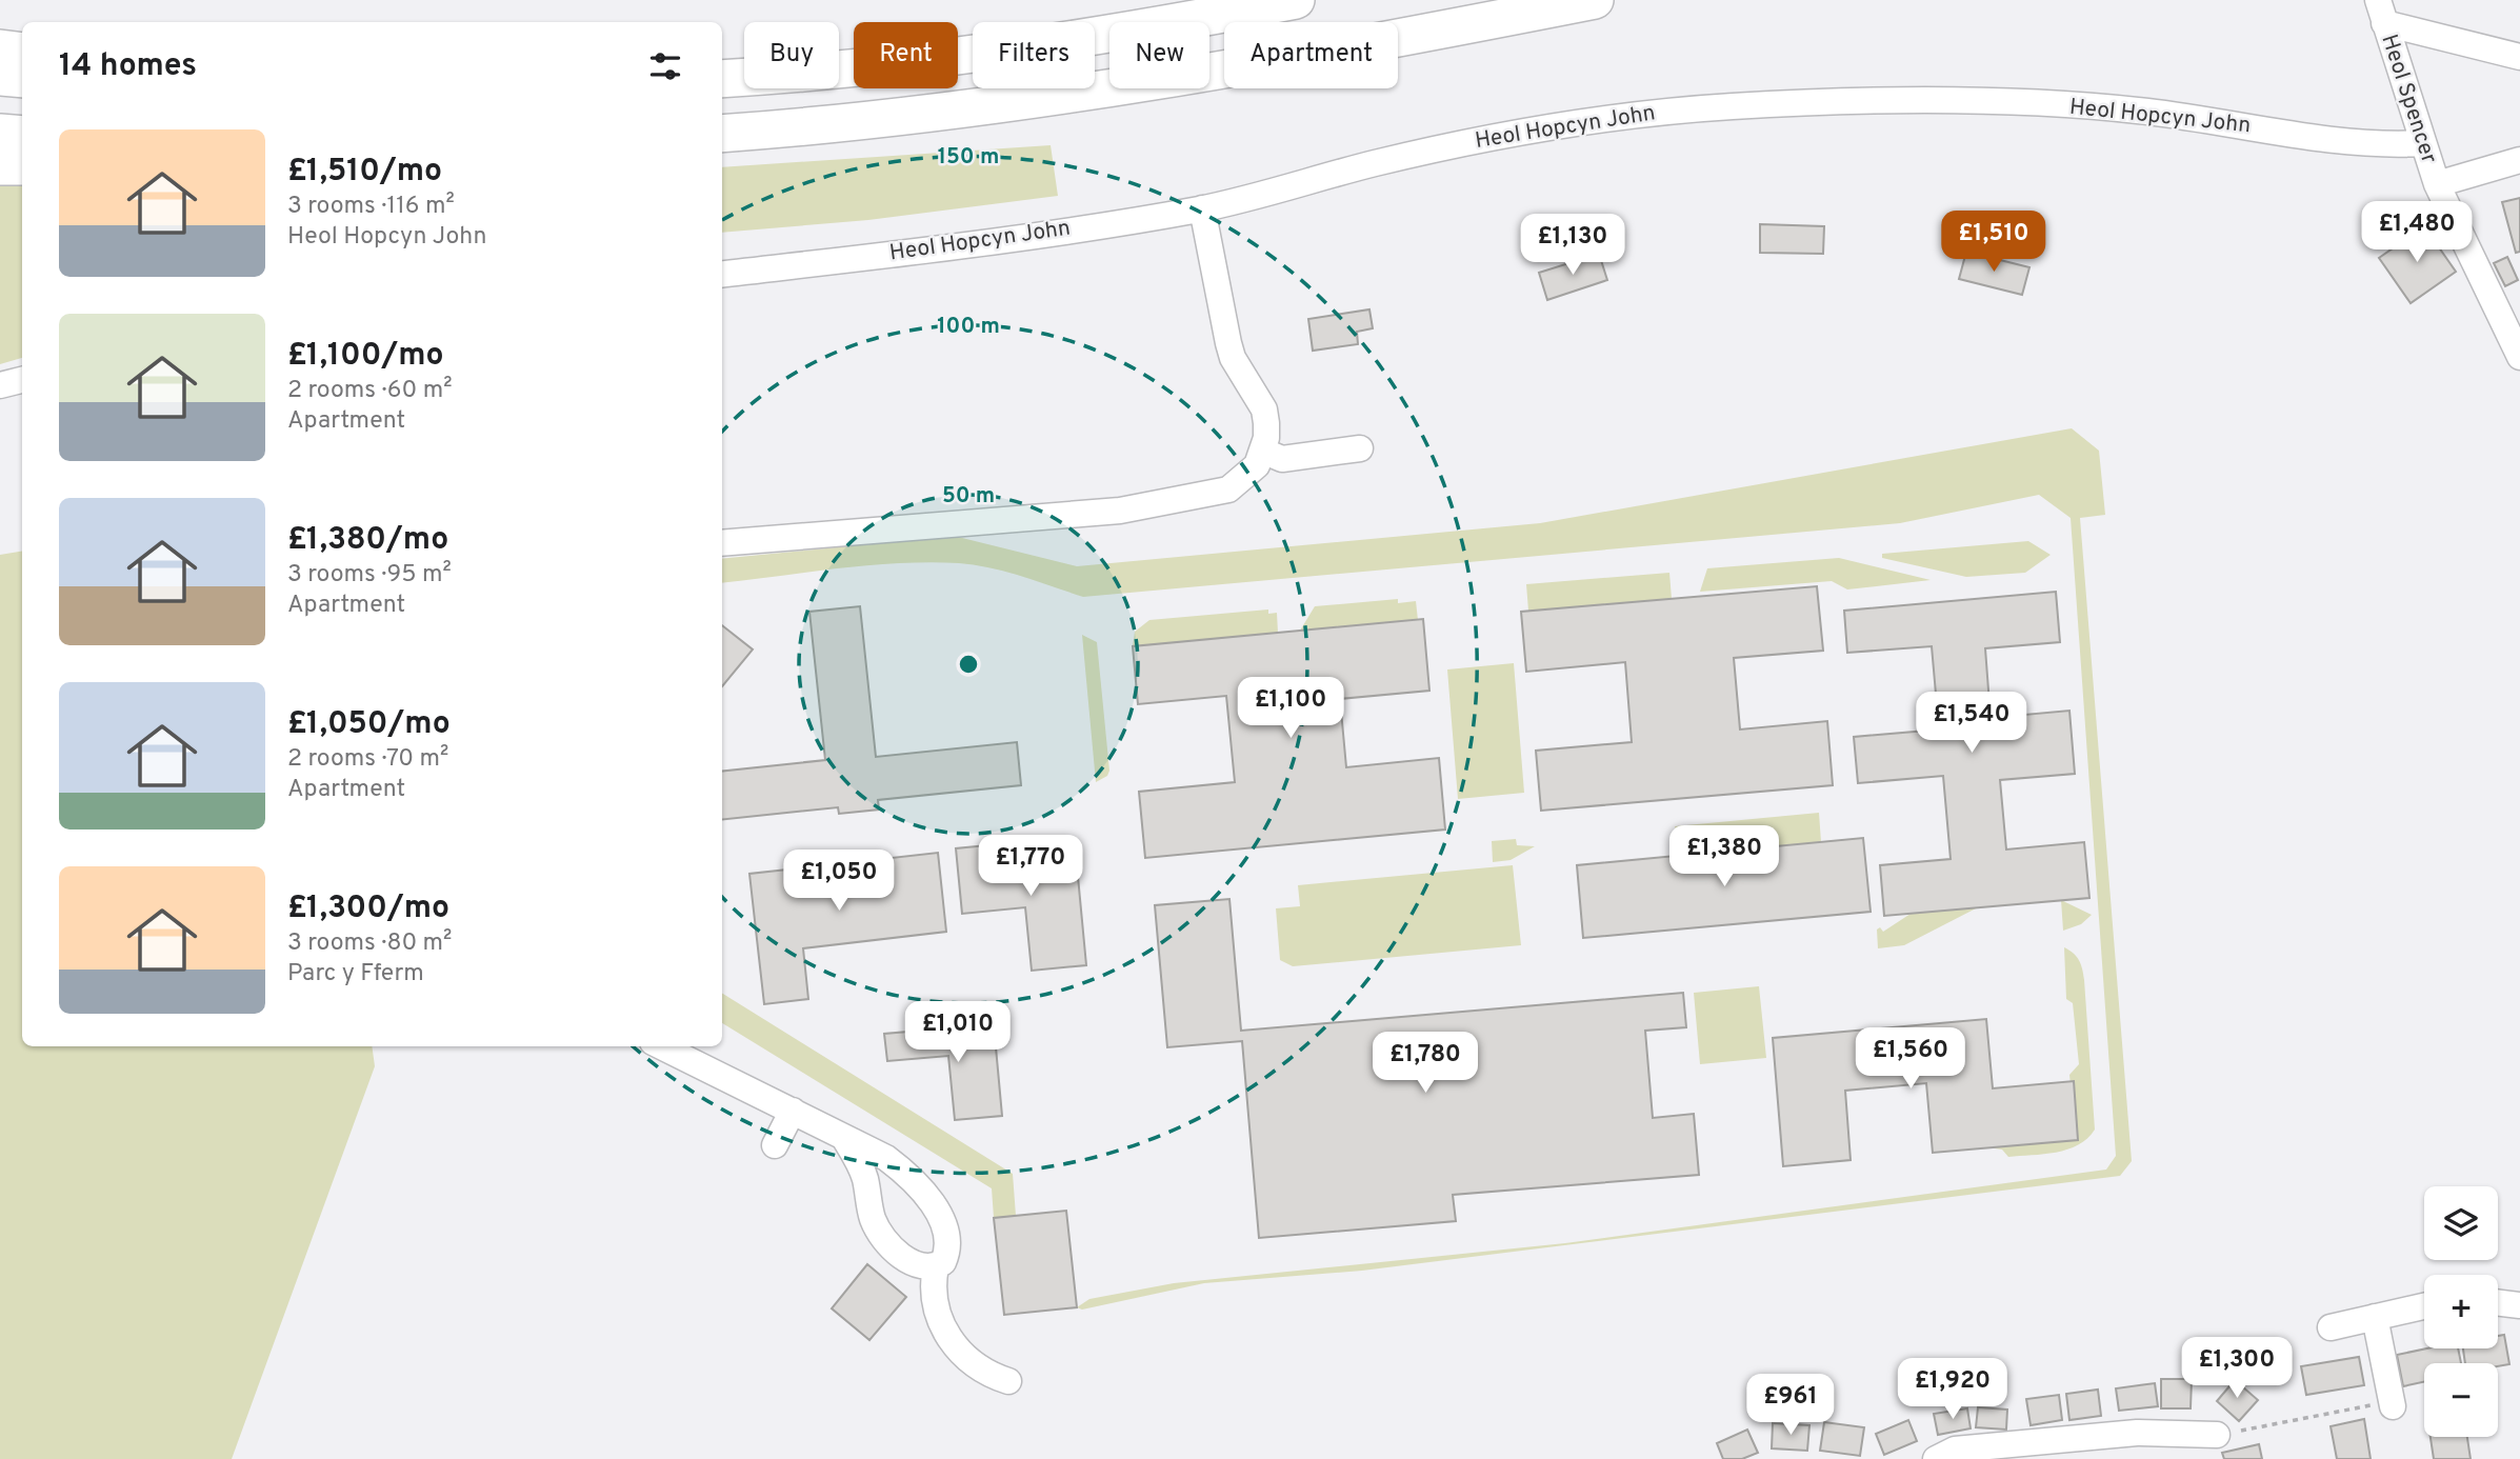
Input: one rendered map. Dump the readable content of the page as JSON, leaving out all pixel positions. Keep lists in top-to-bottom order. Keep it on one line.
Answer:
{"streets":{"street":["Heol Spencer","Heol Hopcyn John"]},"crossings":[["Heol Spencer","Heol Hopcyn John"]],"page":{"chip":["Buy","Rent","Filters","New","Apartment"],"heading":"14 homes","list":[{"name":"£1,510/mo","note":"3 rooms · 116 m² · Heol Hopcyn John"},{"name":"£1,100/mo","note":"2 rooms · 60 m² · Apartment"},{"name":"£1,380/mo","note":"3 rooms · 95 m² · Apartment"},{"name":"£1,050/mo","note":"2 rooms · 70 m² · Apartment"},{"name":"£1,300/mo","note":"3 rooms · 80 m² · Parc y Fferm"}],"price":["£1,480","£1,510","£1,130","£1,100","£1,540","£1,380","£1,770","£1,050","£1,010","£1,560","£1,780","£1,300","£1,920","£961"],"map_buttons":["+","−"]},"rings":["150 m","100 m","50 m"]}
